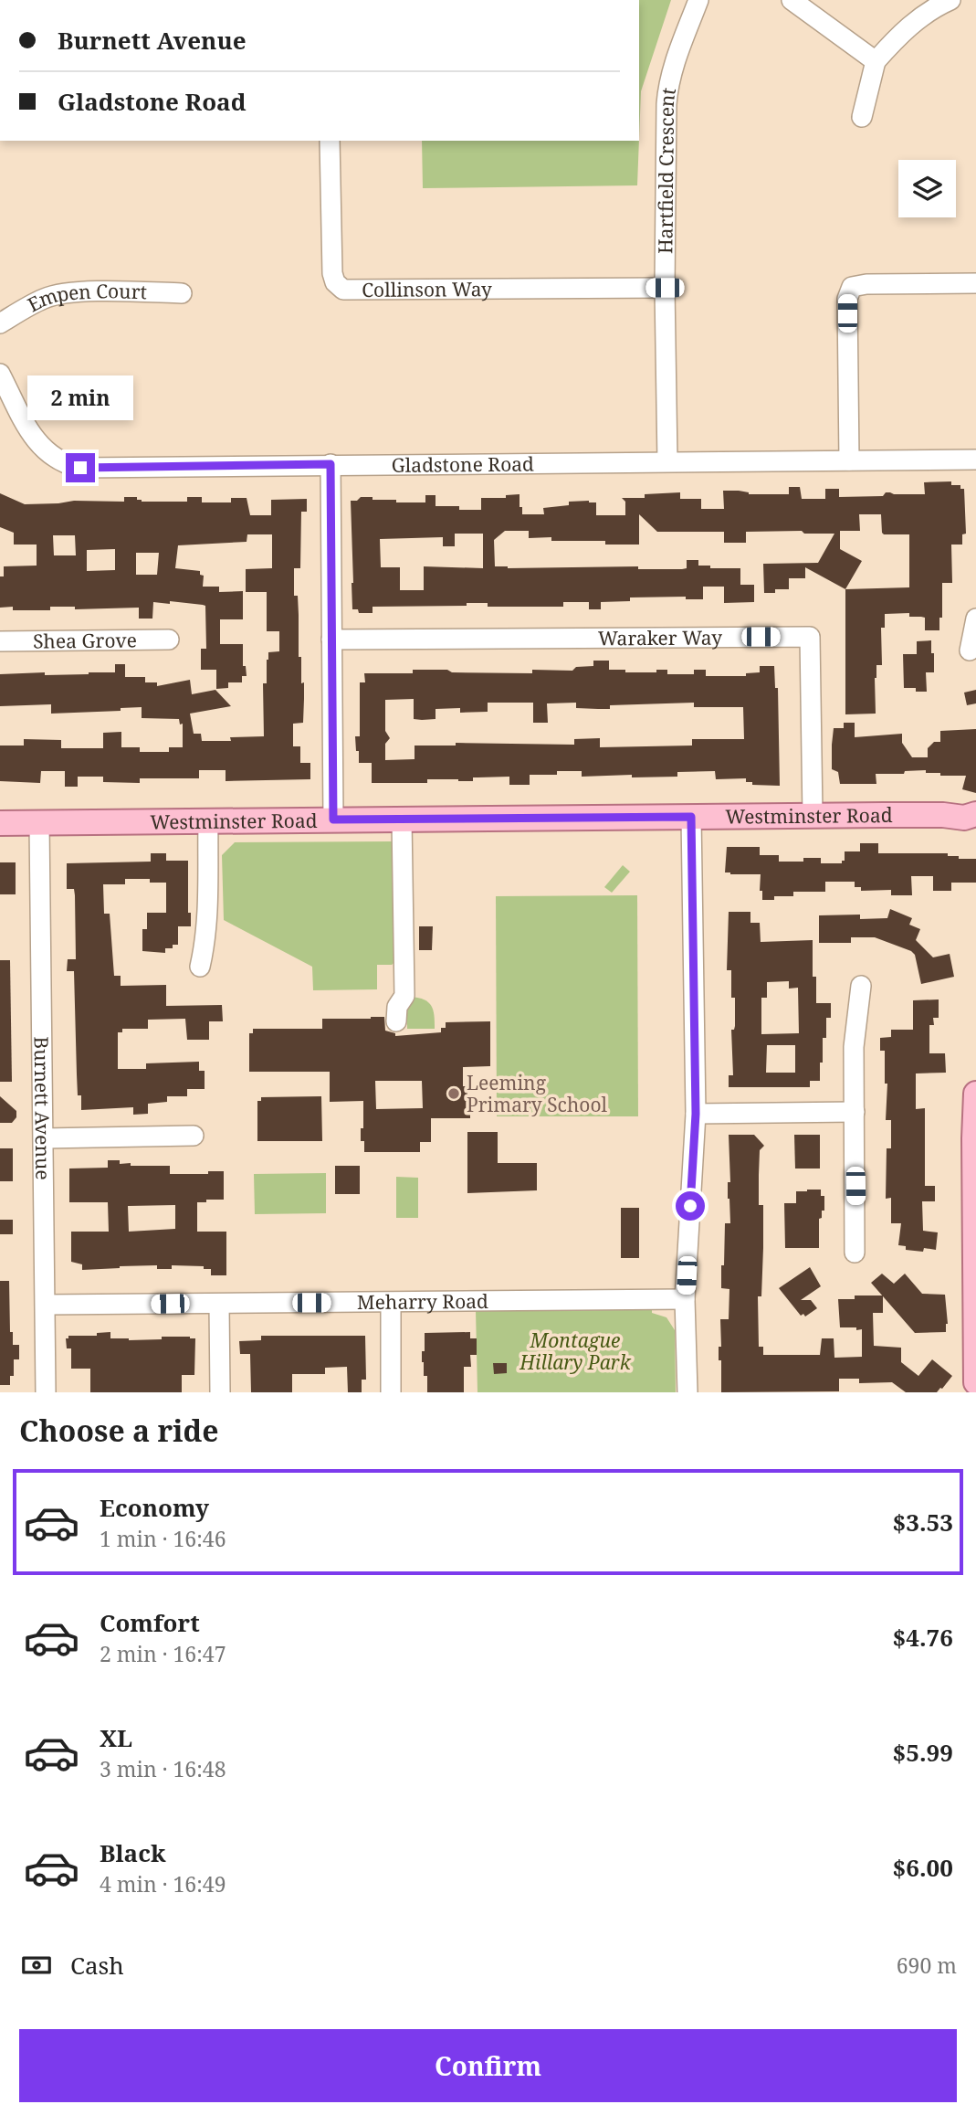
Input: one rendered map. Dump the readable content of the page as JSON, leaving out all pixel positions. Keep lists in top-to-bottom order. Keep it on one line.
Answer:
{"streets":{"main road":["Westminster Road"],"street":["Hartfield Crescent","Collinson Way","Empen Court","Gladstone Road","Waraker Way","Shea Grove","Burnett Avenue","Meharry Road"]},"crossings":[["Hartfield Crescent","Collinson Way"],["Hartfield Crescent","Gladstone Road"],["Waraker Way","Westminster Road"],["Westminster Road","Burnett Avenue"],["Burnett Avenue","Meharry Road"]],"parks":["Montague Hillary Park"],"places":["Leeming Primary School"],"page":{"banner":["Burnett Avenue","Gladstone Road"],"bubble":"2 min","heading":"Choose a ride","list":[{"name":"Economy","note":"1 min · 16:46","value":"$3.53"},{"name":"Comfort","note":"2 min · 16:47","value":"$4.76"},{"name":"XL","note":"3 min · 16:48","value":"$5.99"},{"name":"Black","note":"4 min · 16:49","value":"$6.00"}],"pay":["Cash","690 m"],"buttons":"Confirm"}}
